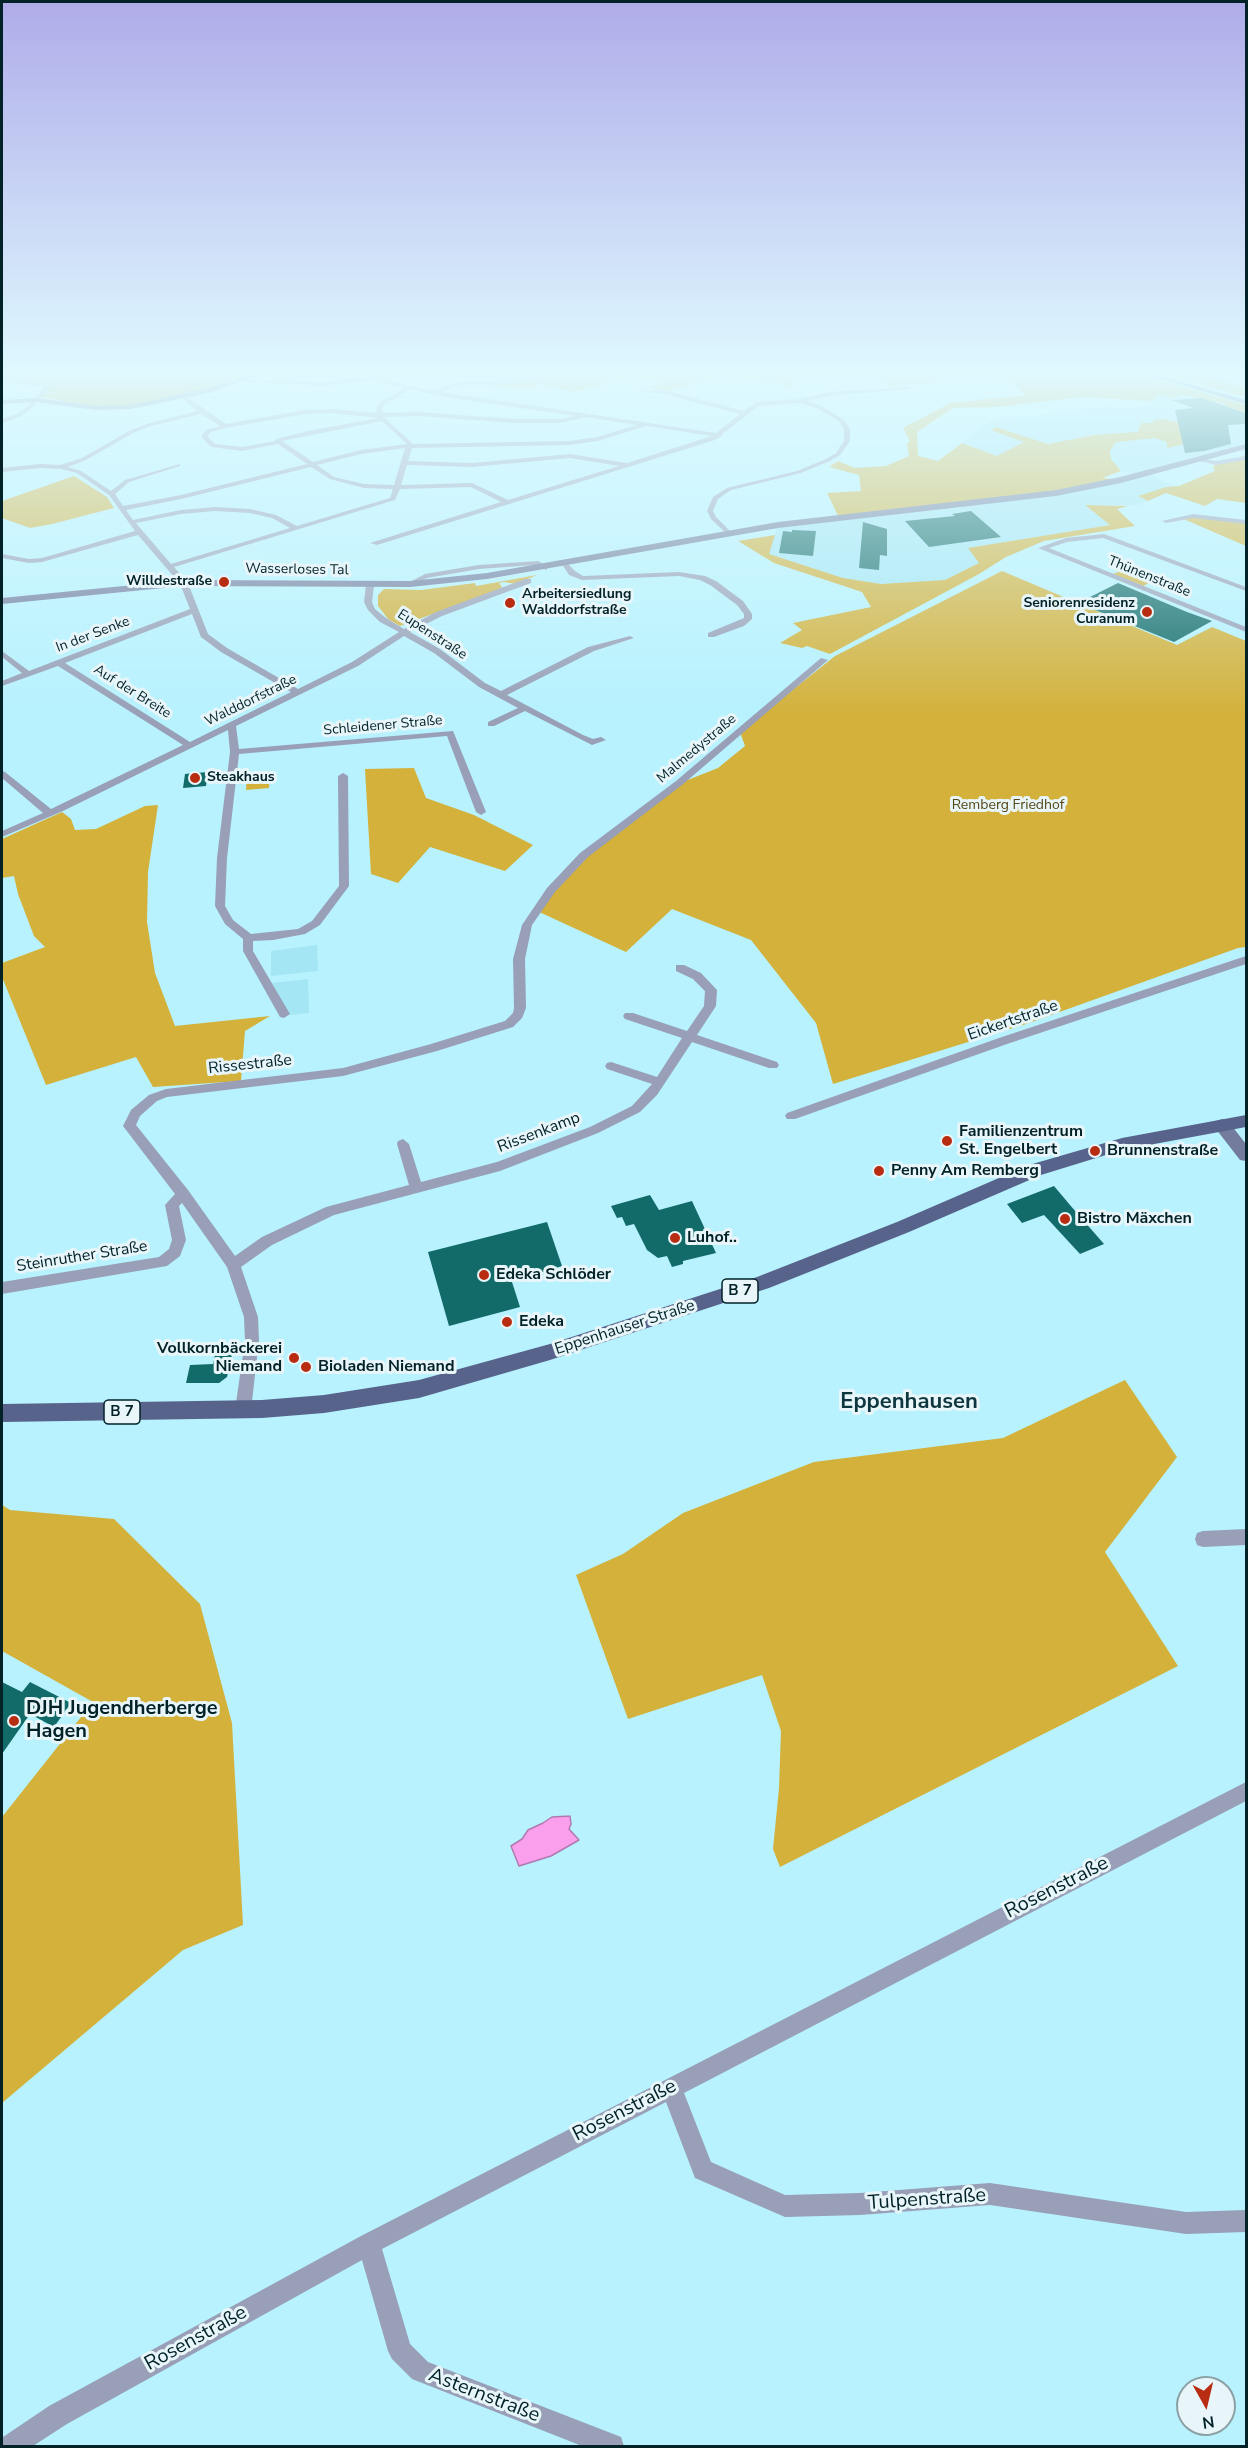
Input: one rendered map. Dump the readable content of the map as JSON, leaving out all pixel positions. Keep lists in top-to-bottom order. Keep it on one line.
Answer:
{"streets":{"main road":["Wasserloses Tal","B 7","Eppenhauser Straße"],"street":["Thünenstraße","In der Senke","Eupenstraße","Auf der Breite","Walddorfstraße","Schleidener Straße","Malmedystraße","Eickertstraße","Rissestraße","Rissenkamp","Steinruther Straße","Rosenstraße","Tulpenstraße","Asternstraße"]},"crossings":[["Wasserloses Tal","Eupenstraße"],["In der Senke","Auf der Breite"],["Eupenstraße","Walddorfstraße"],["Auf der Breite","Walddorfstraße"],["Malmedystraße","Rissestraße"],["Rissestraße","Rissenkamp"],["Rissestraße","Steinruther Straße"],["Rissestraße","Eppenhauser Straße"],["B 7","Eppenhauser Straße"],["Rosenstraße","Tulpenstraße"],["Rosenstraße","Asternstraße"]],"districts":["Eppenhausen"],"parks":["Remberg Friedhof"],"places":["Willdestraße","Arbeitersiedlung Walddorfstraße","Seniorenresidenz Curanum","Steakhaus","Familienzentrum St. Engelbert","Brunnenstraße","Penny Am Remberg","Bistro Mäxchen","Luhof..","Edeka Schlöder","Edeka","Vollkornbäckerei Niemand","Bioladen Niemand","DJH Jugendherberge Hagen"],"north":"bottom"}
